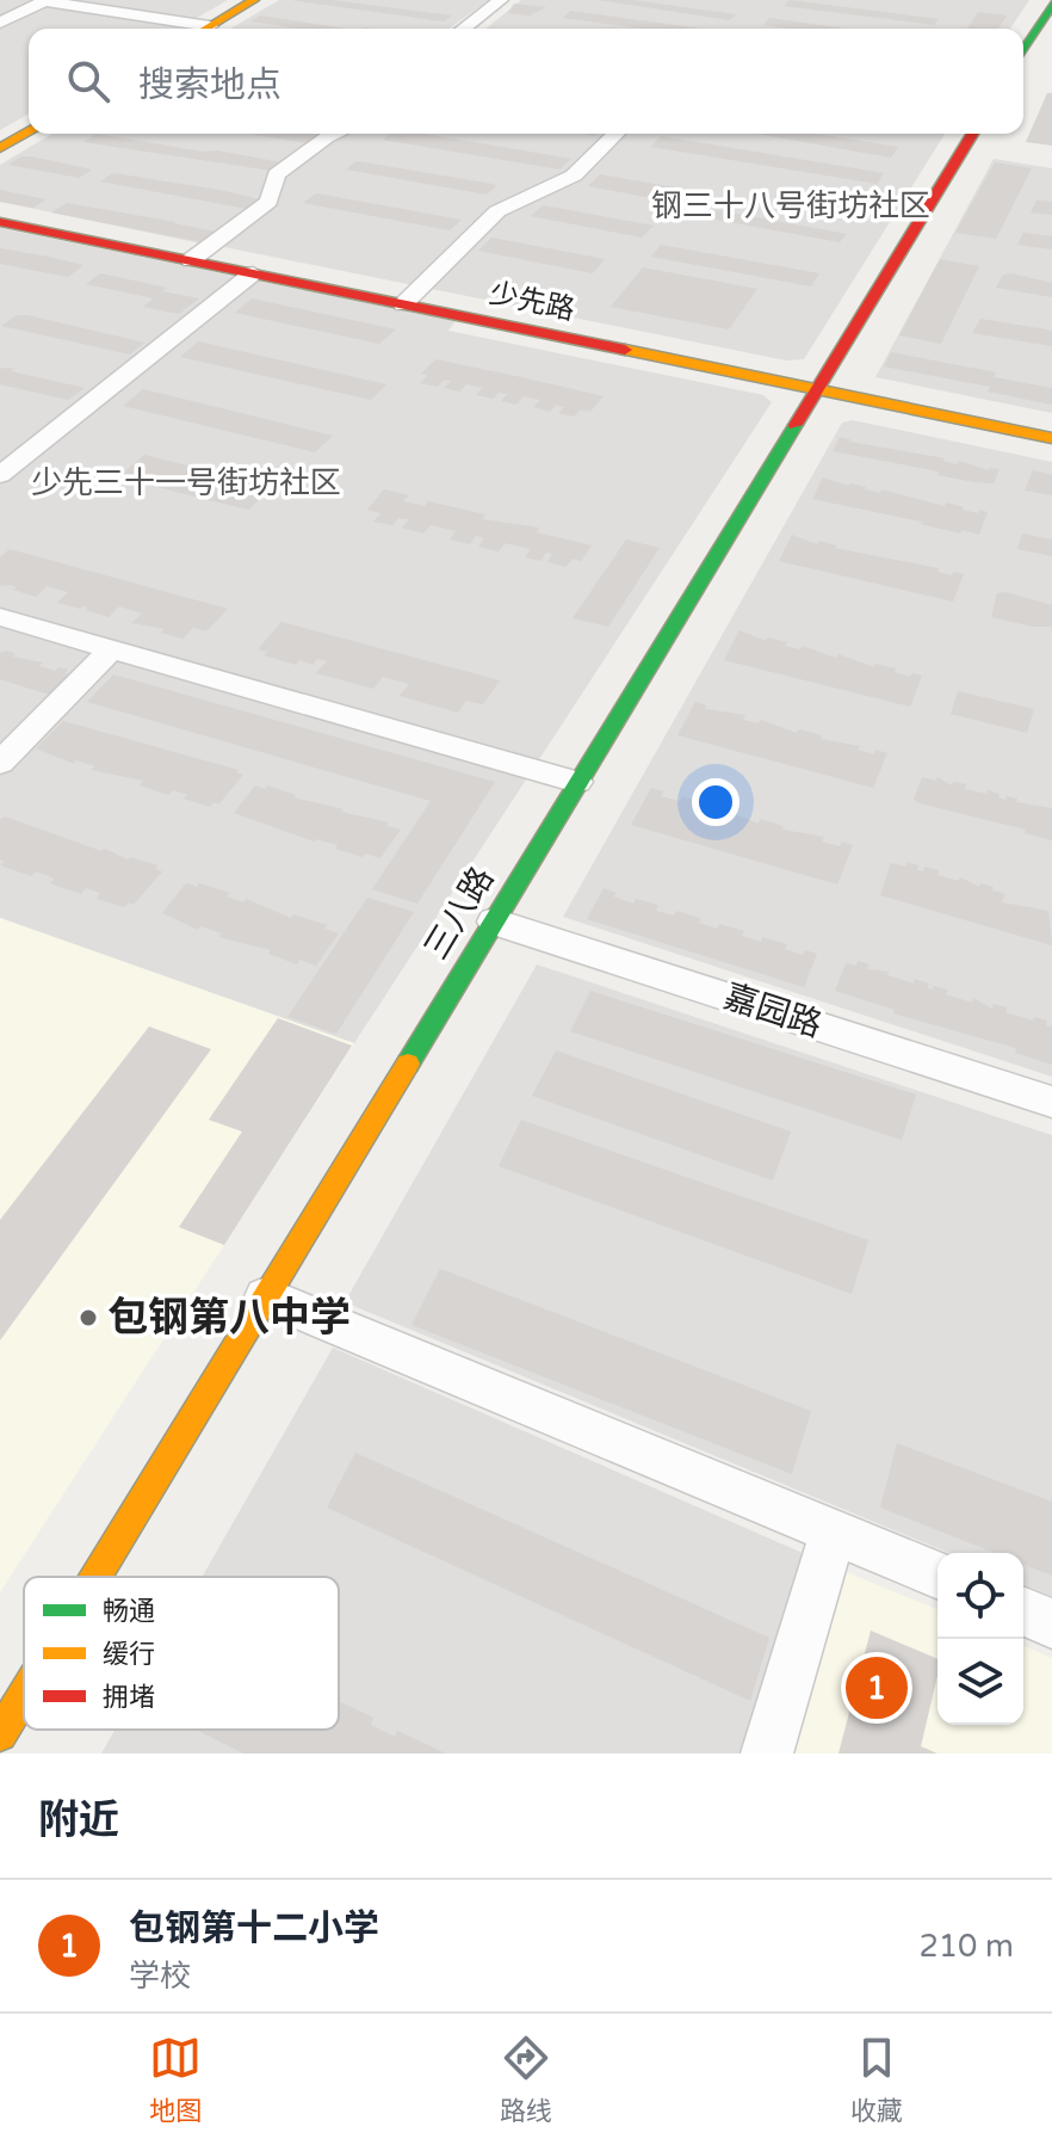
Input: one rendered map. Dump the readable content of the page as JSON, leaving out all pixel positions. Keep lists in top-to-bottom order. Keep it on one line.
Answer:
{"streets":{"main road":["少先路","三八路"],"street":["嘉园路"]},"crossings":[["少先路","三八路"],["三八路","嘉园路"]],"districts":["钢三十八号街坊社区","少先三十一号街坊社区"],"places":["包钢第八中学"],"legend":["畅通","缓行","拥堵"],"page":{"search":"搜索地点","pins":"1","heading":"附近","list":[{"mark":"1","name":"包钢第十二小学","note":"学校","value":"210 m"}],"nav":["地图","路线","收藏"]}}
